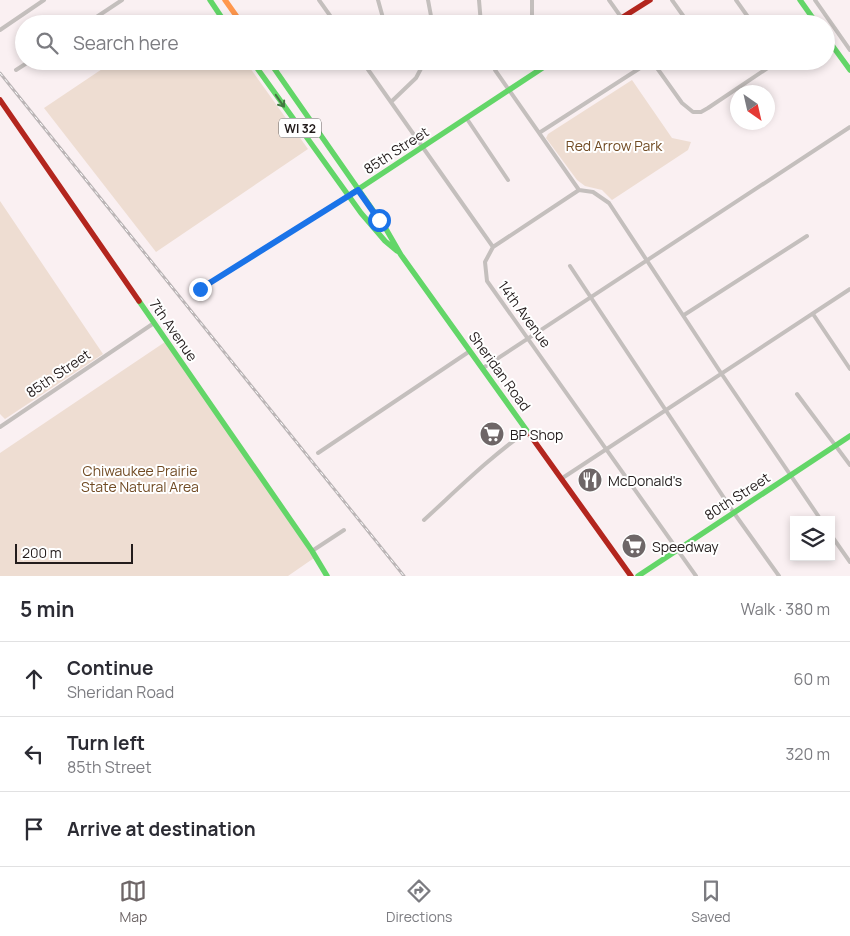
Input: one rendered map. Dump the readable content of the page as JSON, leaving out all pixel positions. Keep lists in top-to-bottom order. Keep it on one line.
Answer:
{"streets":{"street":["WI 32","85th Street","14th Avenue","7th Avenue","Sheridan Road","80th Street"]},"crossings":[["85th Street","7th Avenue"],["85th Street","Sheridan Road"],["14th Avenue","80th Street"]],"parks":["Red Arrow Park","Chiwaukee Prairie State Natural Area"],"places":{"supermarket":["BP Shop","Speedway"],"restaurant":["McDonald's"]},"scale_bar":"200 m","north":"bottom right","page":{"search":"Search here","scale":"200 m","heading":["5 min","Walk · 380 m"],"list":[["Continue","Sheridan Road","60 m"],["Turn left","85th Street","320 m"],"Arrive at destination"],"nav":["Map","Directions","Saved"]}}
